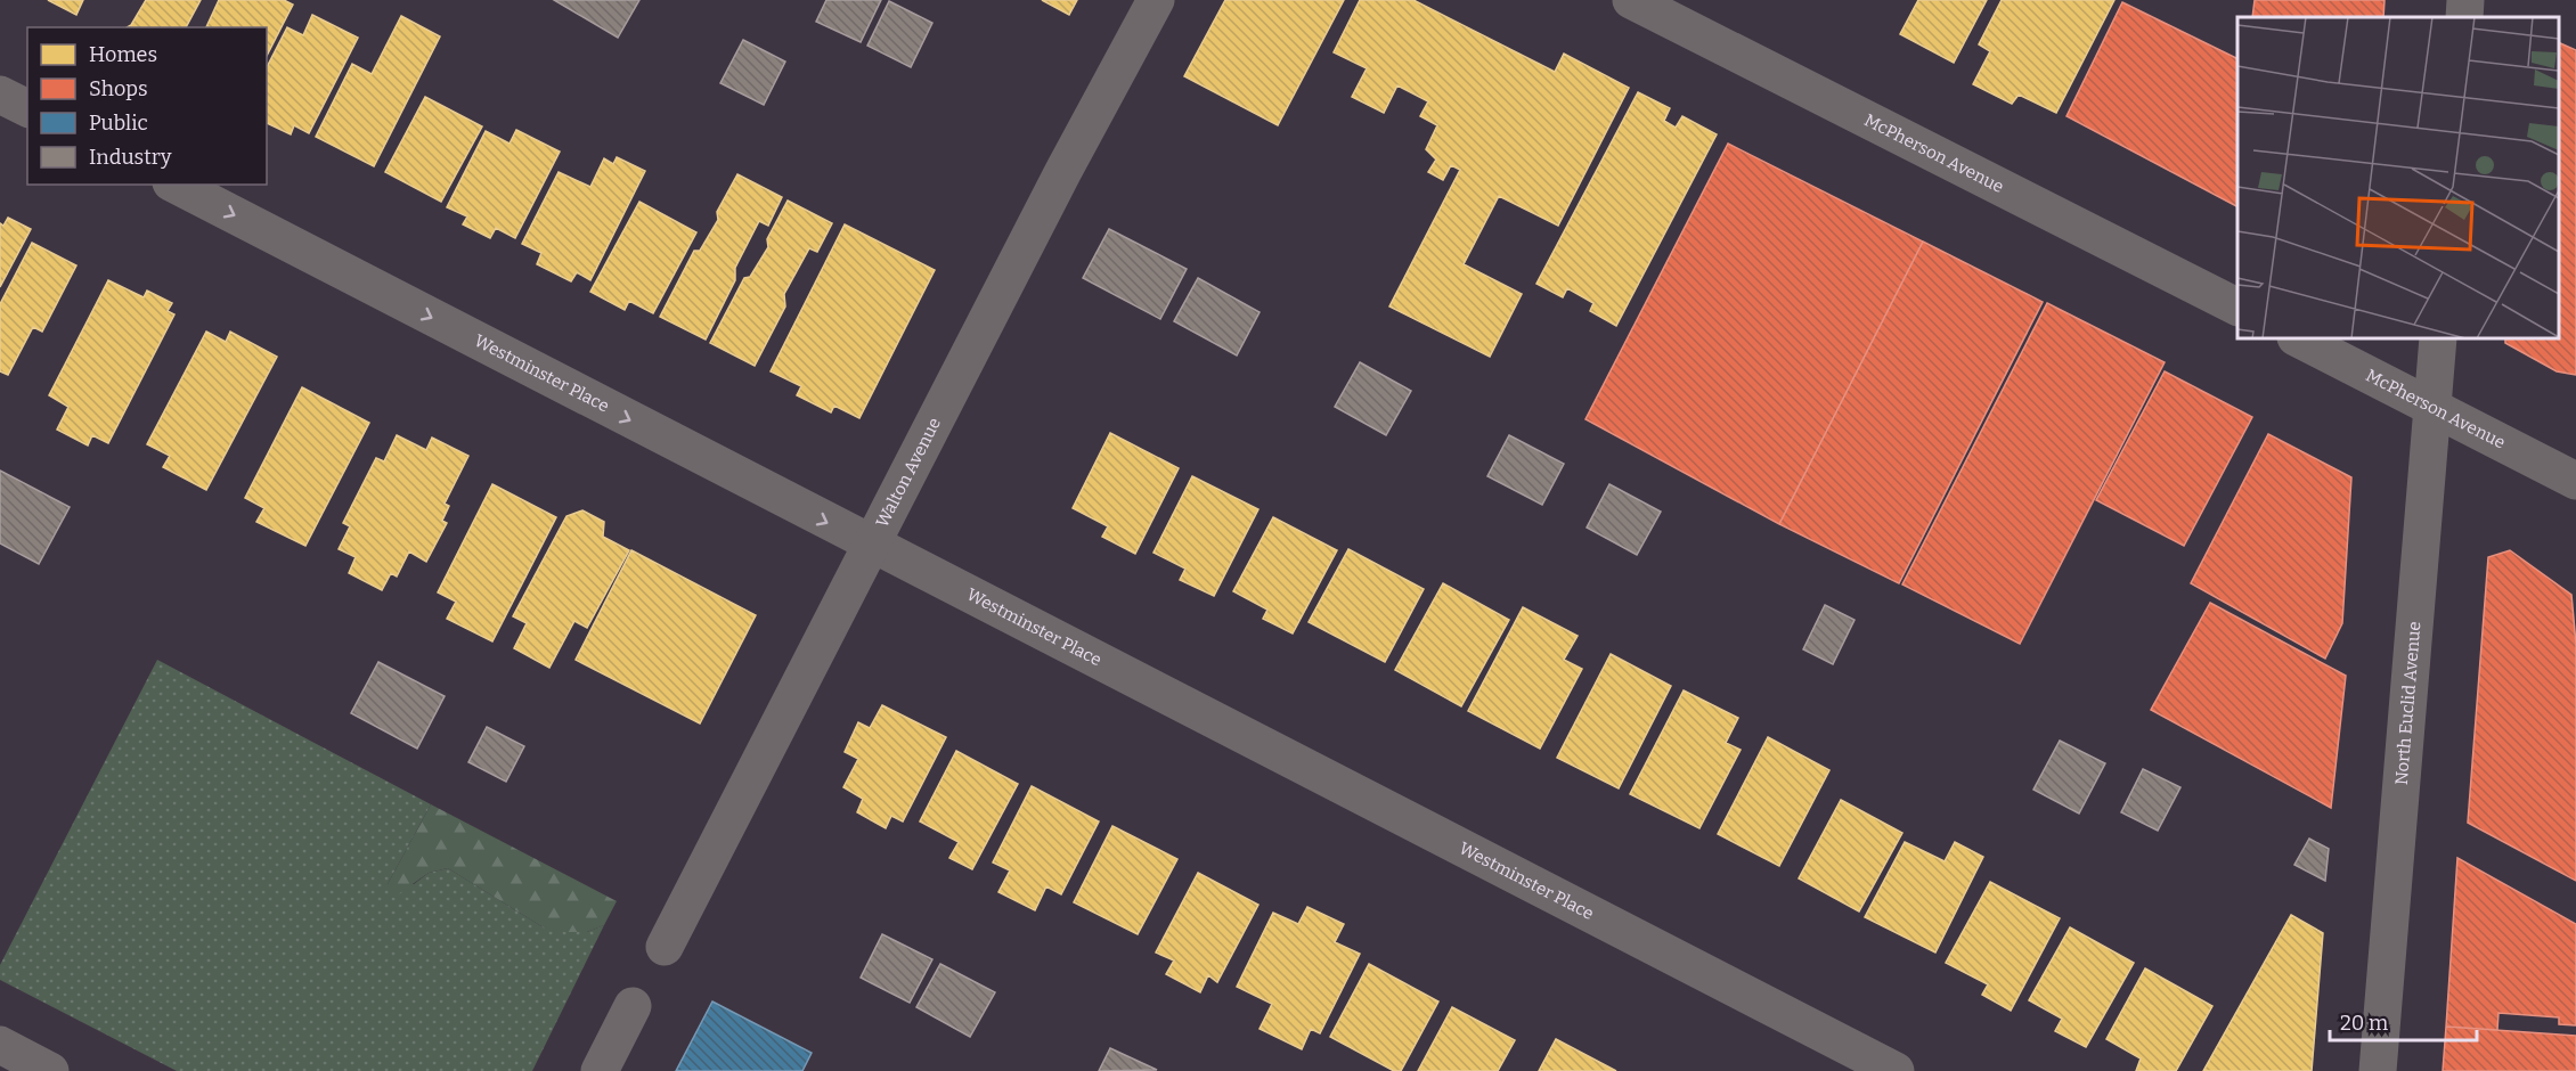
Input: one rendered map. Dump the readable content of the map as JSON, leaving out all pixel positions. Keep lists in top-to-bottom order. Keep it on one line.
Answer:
{"streets":{"street":["McPherson Avenue","Westminster Place","Walton Avenue","North Euclid Avenue"]},"crossings":[["McPherson Avenue","North Euclid Avenue"],["Westminster Place","Walton Avenue"]],"one_way":["Westminster Place"],"legend":["Homes","Shops","Public","Industry"],"scale_bar":"20 m"}
